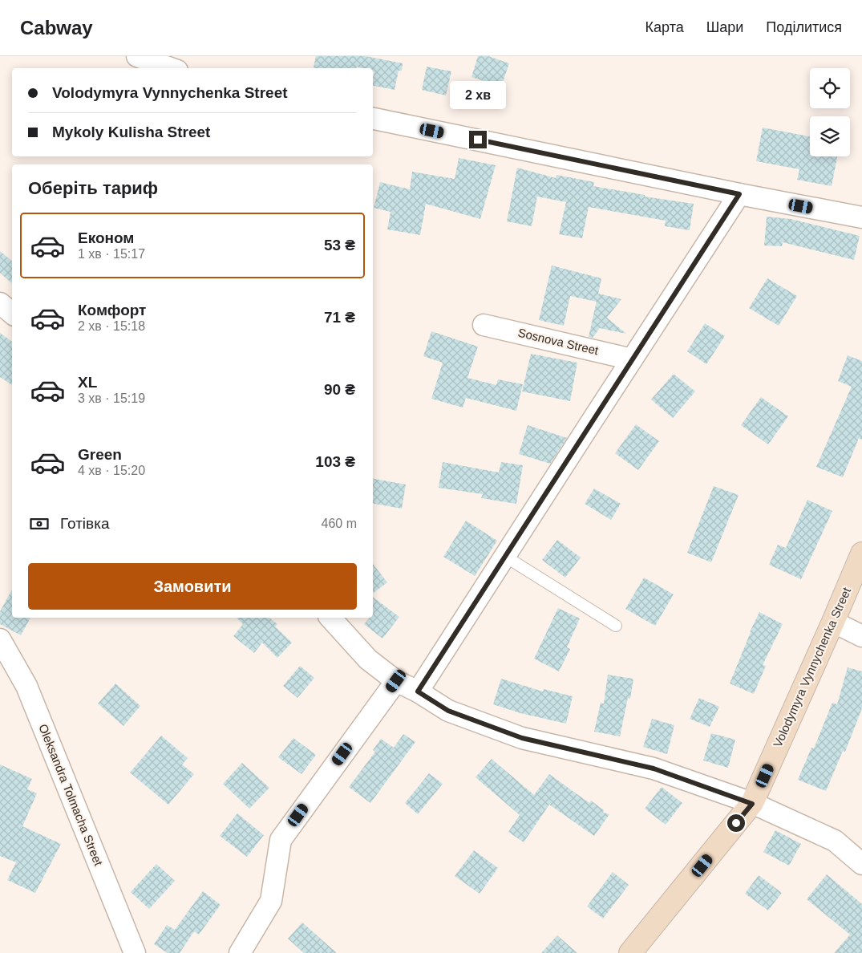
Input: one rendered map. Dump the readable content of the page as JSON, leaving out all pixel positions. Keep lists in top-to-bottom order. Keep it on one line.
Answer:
{"streets":{"main road":["Volodymyra Vynnychenka Street"],"street":["Sosnova Street","Oleksandra Tolmacha Street"]},"page":{"header":"Cabway","nav":["Карта","Шари","Поділитися"],"banner":["Volodymyra Vynnychenka Street","Mykoly Kulisha Street"],"bubble":"2 хв","heading":"Оберіть тариф","list":[{"name":"Економ","note":"1 хв · 15:17","value":"53 ₴"},{"name":"Комфорт","note":"2 хв · 15:18","value":"71 ₴"},{"name":"XL","note":"3 хв · 15:19","value":"90 ₴"},{"name":"Green","note":"4 хв · 15:20","value":"103 ₴"}],"pay":["Готівка","460 m"],"buttons":"Замовити"}}
